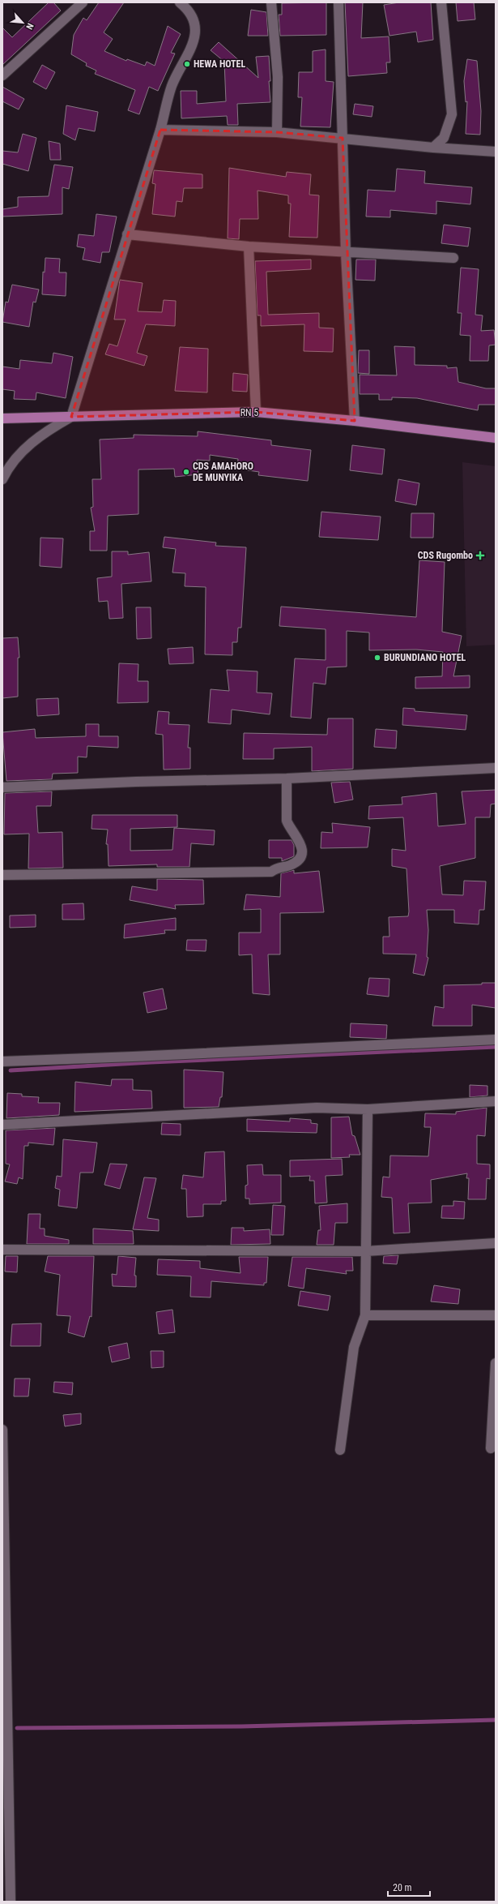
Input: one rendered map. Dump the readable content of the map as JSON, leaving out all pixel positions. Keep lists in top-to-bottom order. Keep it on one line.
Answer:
{"streets":{"main road":["RN 5"]},"places":{"other":["HEWA HOTEL","CDS AMAHORO DE MUNYIKA","BURUNDIANO HOTEL"],"health":["CDS Rugombo"]},"scale_bar":"20 m","north":"bottom right"}
